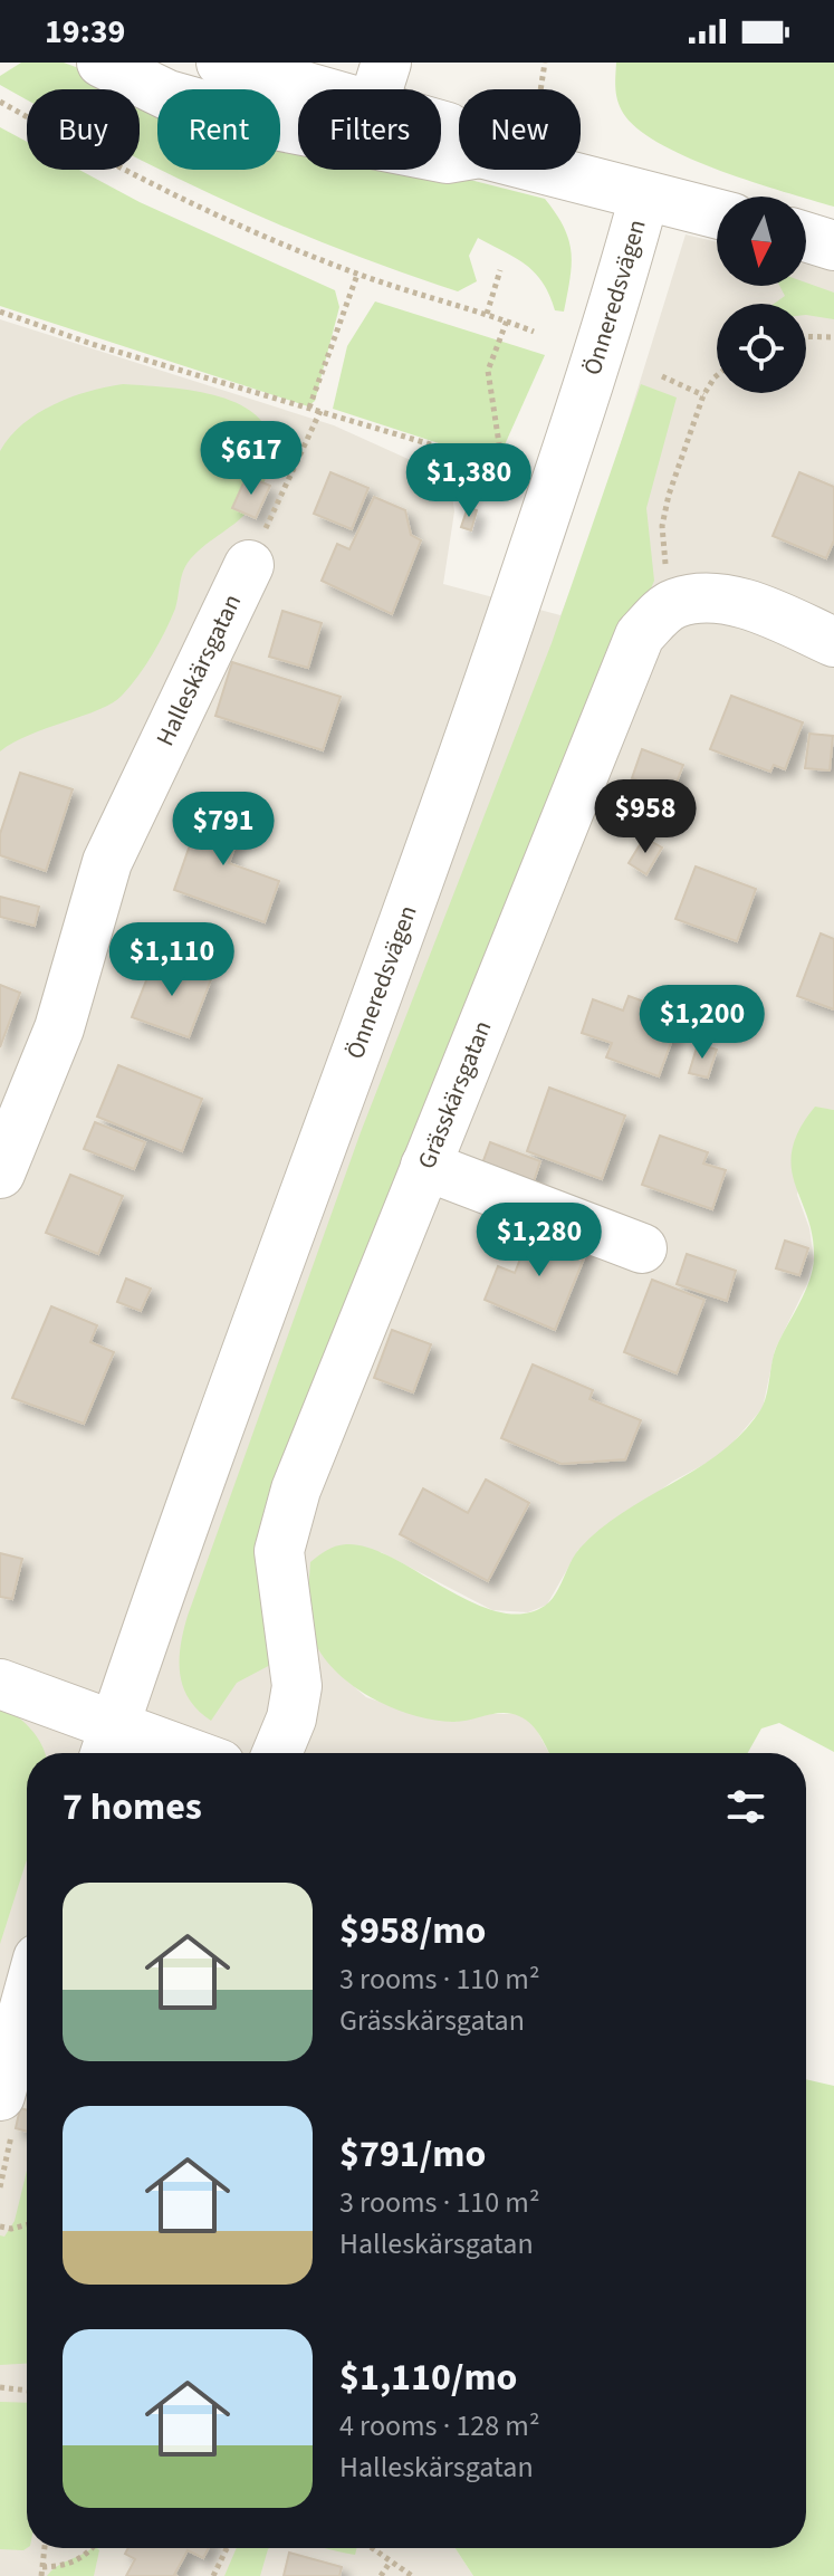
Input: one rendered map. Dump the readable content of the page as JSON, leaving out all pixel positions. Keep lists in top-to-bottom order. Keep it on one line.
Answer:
{"streets":{"street":["Önneredsvägen","Halleskärsgatan","Grässkärsgatan"]},"north":"bottom","page":{"status":"19:39","chip":["Buy","Rent","Filters","New"],"price":["$617","$1,380","$958","$791","$1,110","$1,200","$1,280"],"heading":"7 homes","list":[{"name":"$958/mo","note":"3 rooms · 110 m² · Grässkärsgatan"},{"name":"$791/mo","note":"3 rooms · 110 m² · Halleskärsgatan"},{"name":"$1,110/mo","note":"4 rooms · 128 m² · Halleskärsgatan"}]}}
